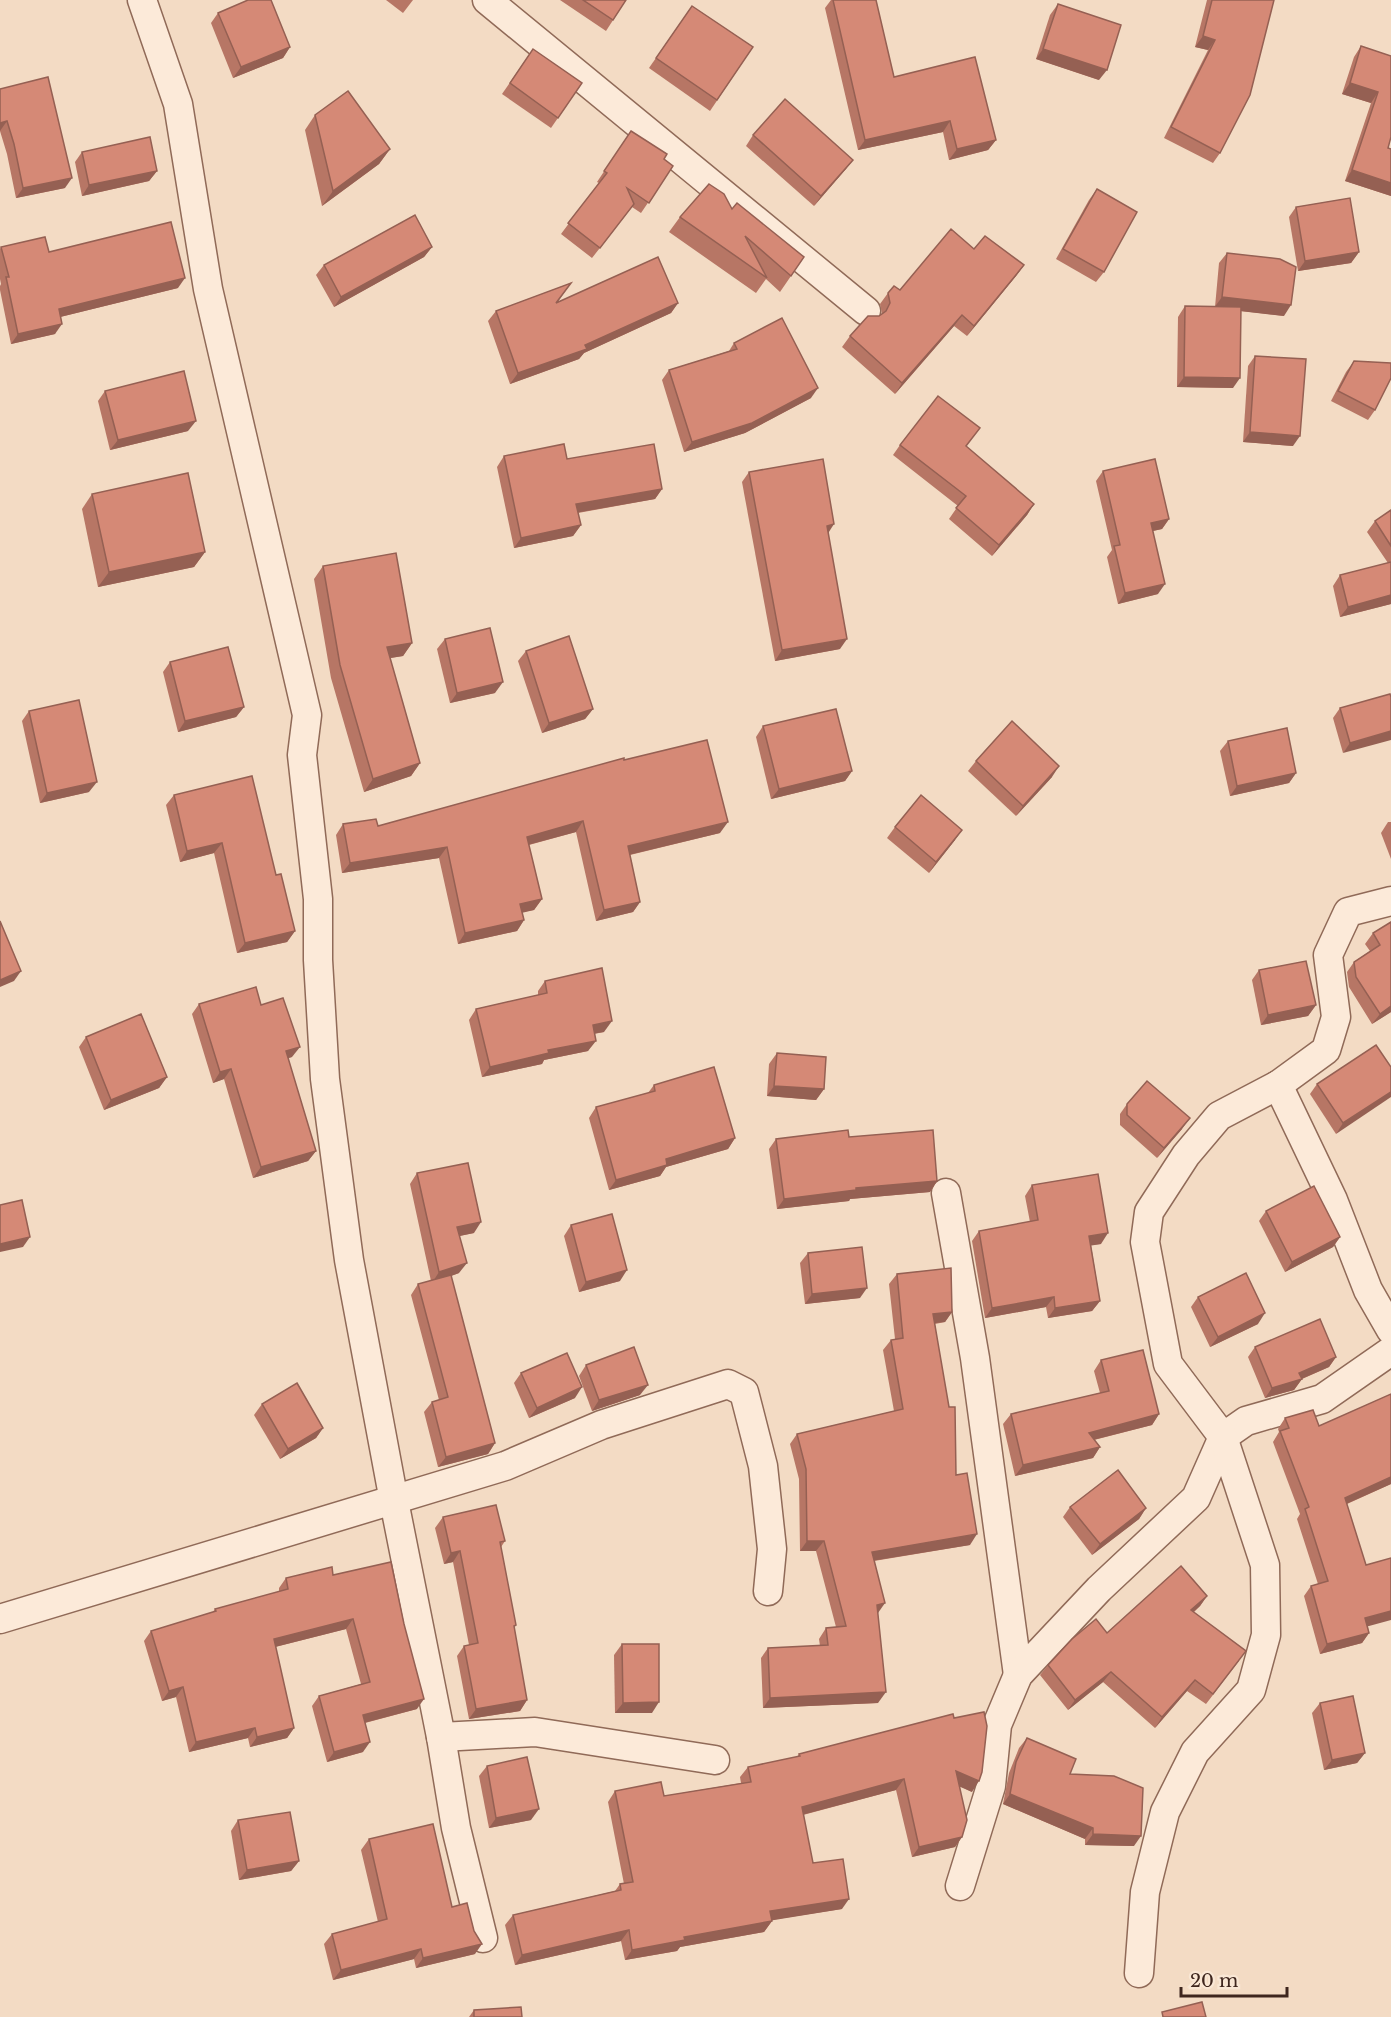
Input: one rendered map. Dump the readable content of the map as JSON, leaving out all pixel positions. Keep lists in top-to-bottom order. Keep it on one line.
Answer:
{"scale_bar":"20 m"}
